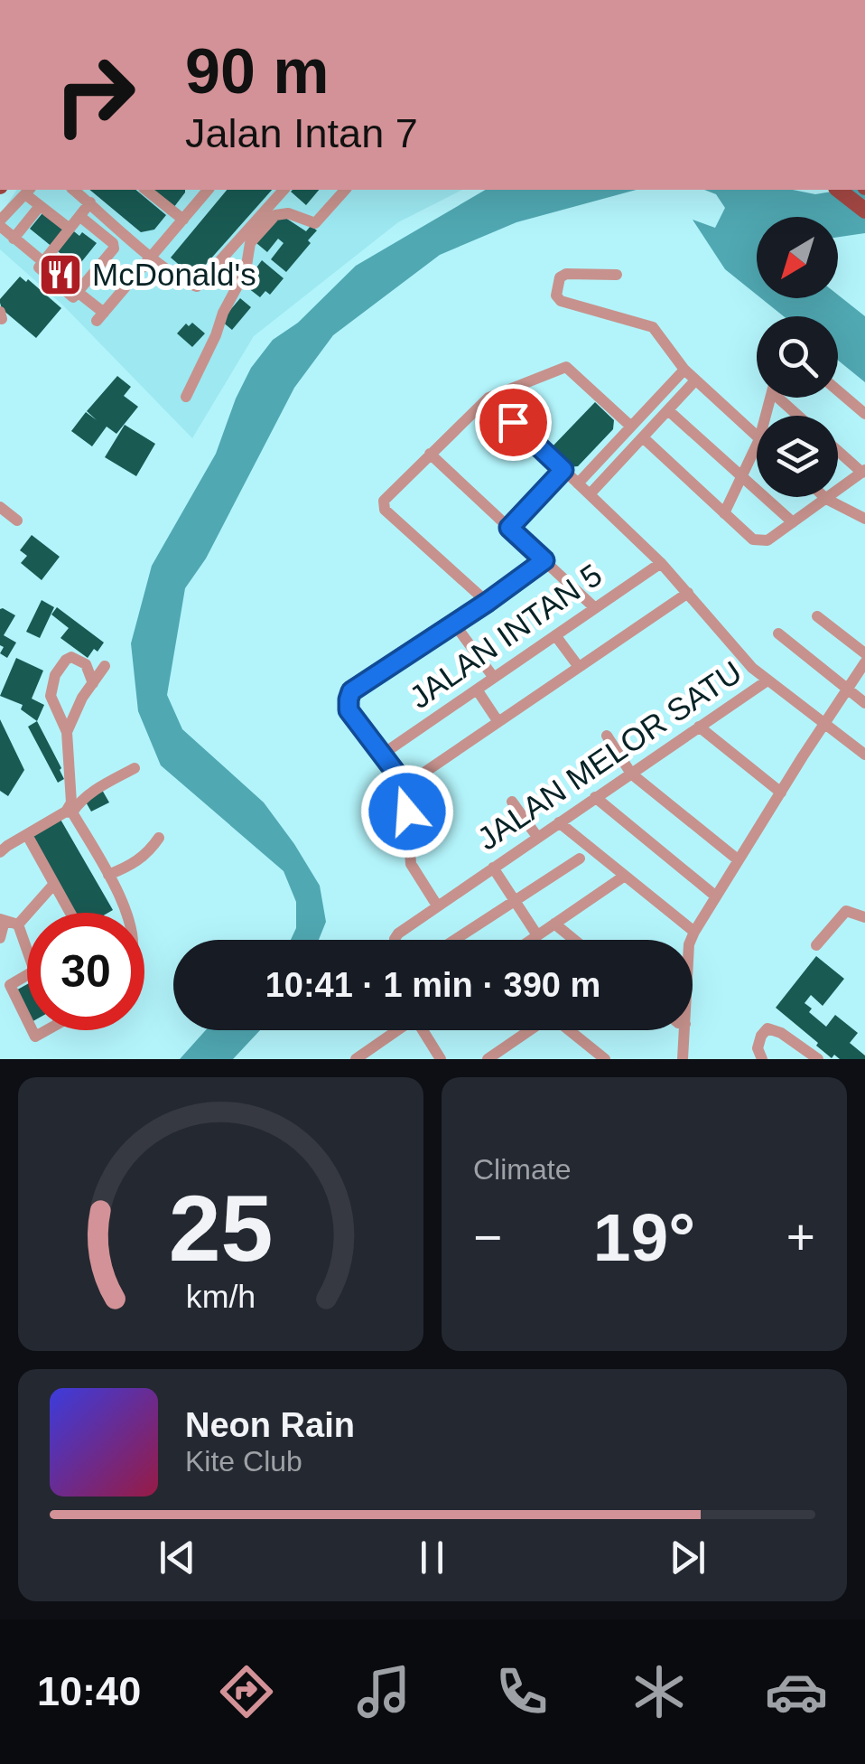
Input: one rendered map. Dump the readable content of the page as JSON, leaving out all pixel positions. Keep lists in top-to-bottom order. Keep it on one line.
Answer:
{"streets":{"street":["JALAN INTAN 5","JALAN MELOR SATU"]},"places":{"restaurant":["McDonald's"]},"north":"bottom left","page":{"turn":["90 m","Jalan Intan 7"],"limit":"30","trip":"10:41 · 1 min · 390 m","tile":"Climate","heat":["−","19°","+"],"song":["Neon Rain","Kite Club"],"tabs":"10:40","gauge":["25","km/h"]}}
